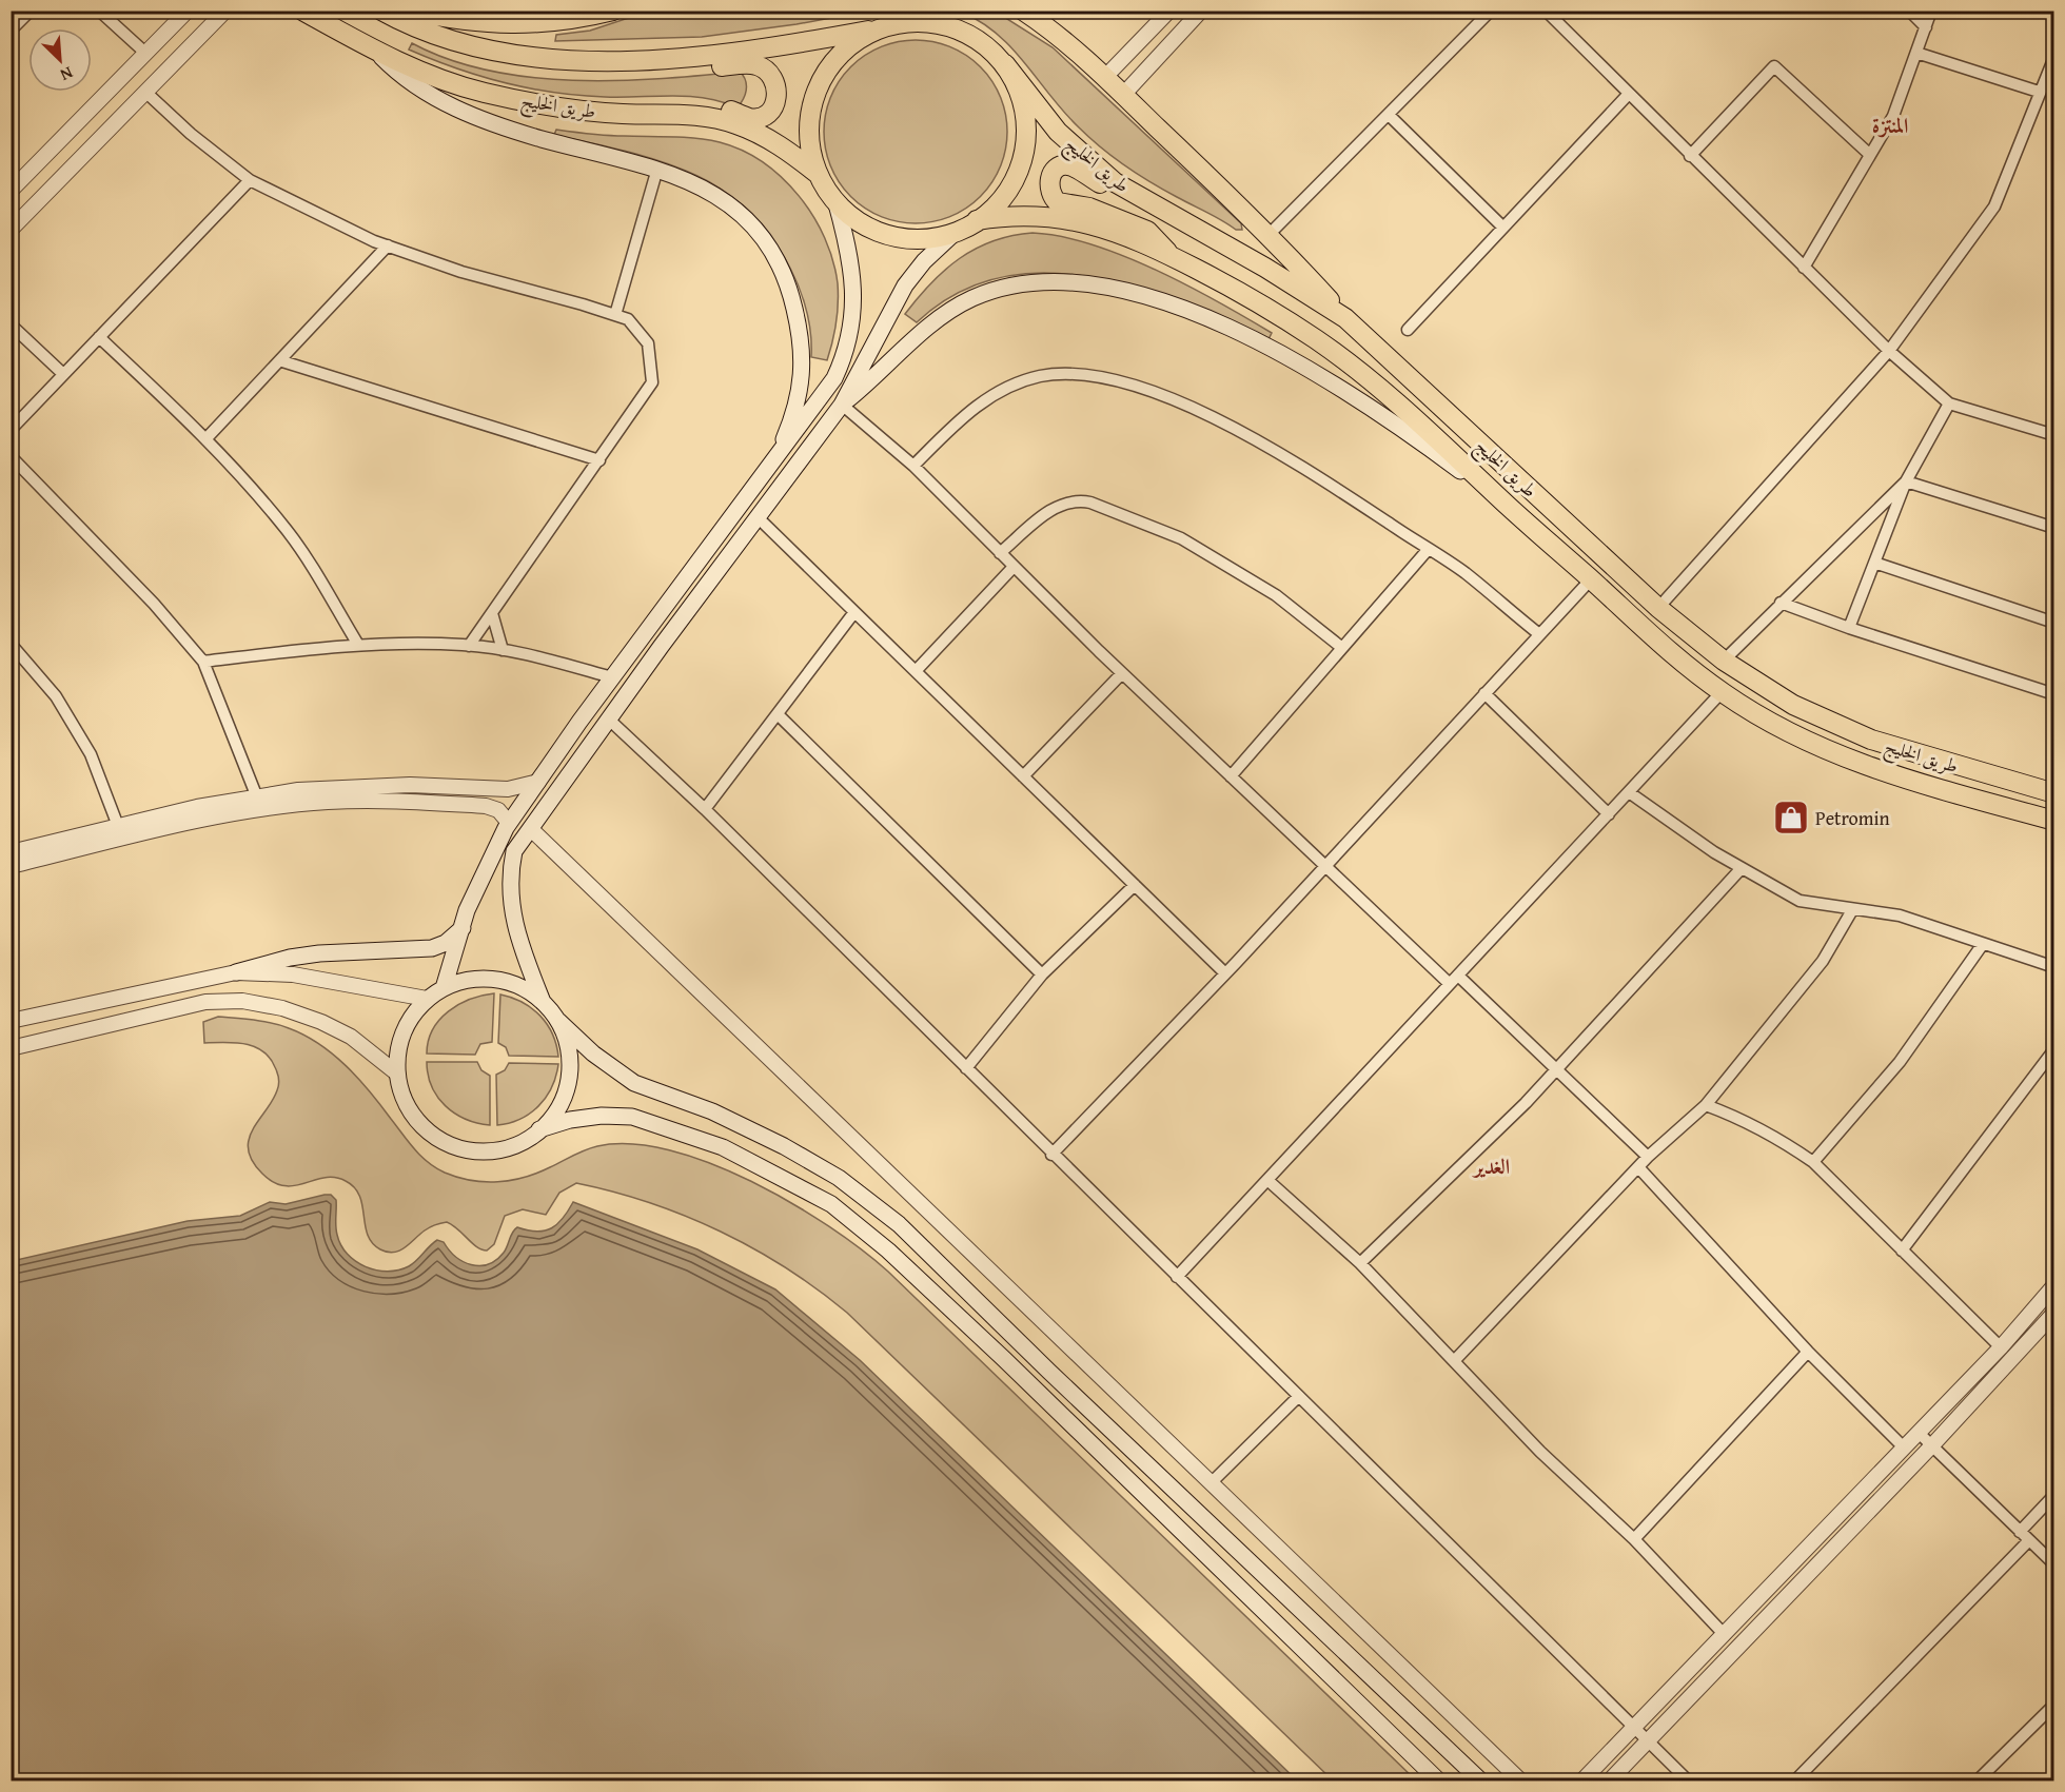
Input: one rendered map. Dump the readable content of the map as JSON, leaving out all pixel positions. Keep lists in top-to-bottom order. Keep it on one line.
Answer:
{"streets":{"main road":["طريق الخليج"]},"districts":["المنتزة","الغدير"],"places":{"shop":["Petromin"]},"north":"bottom right"}
